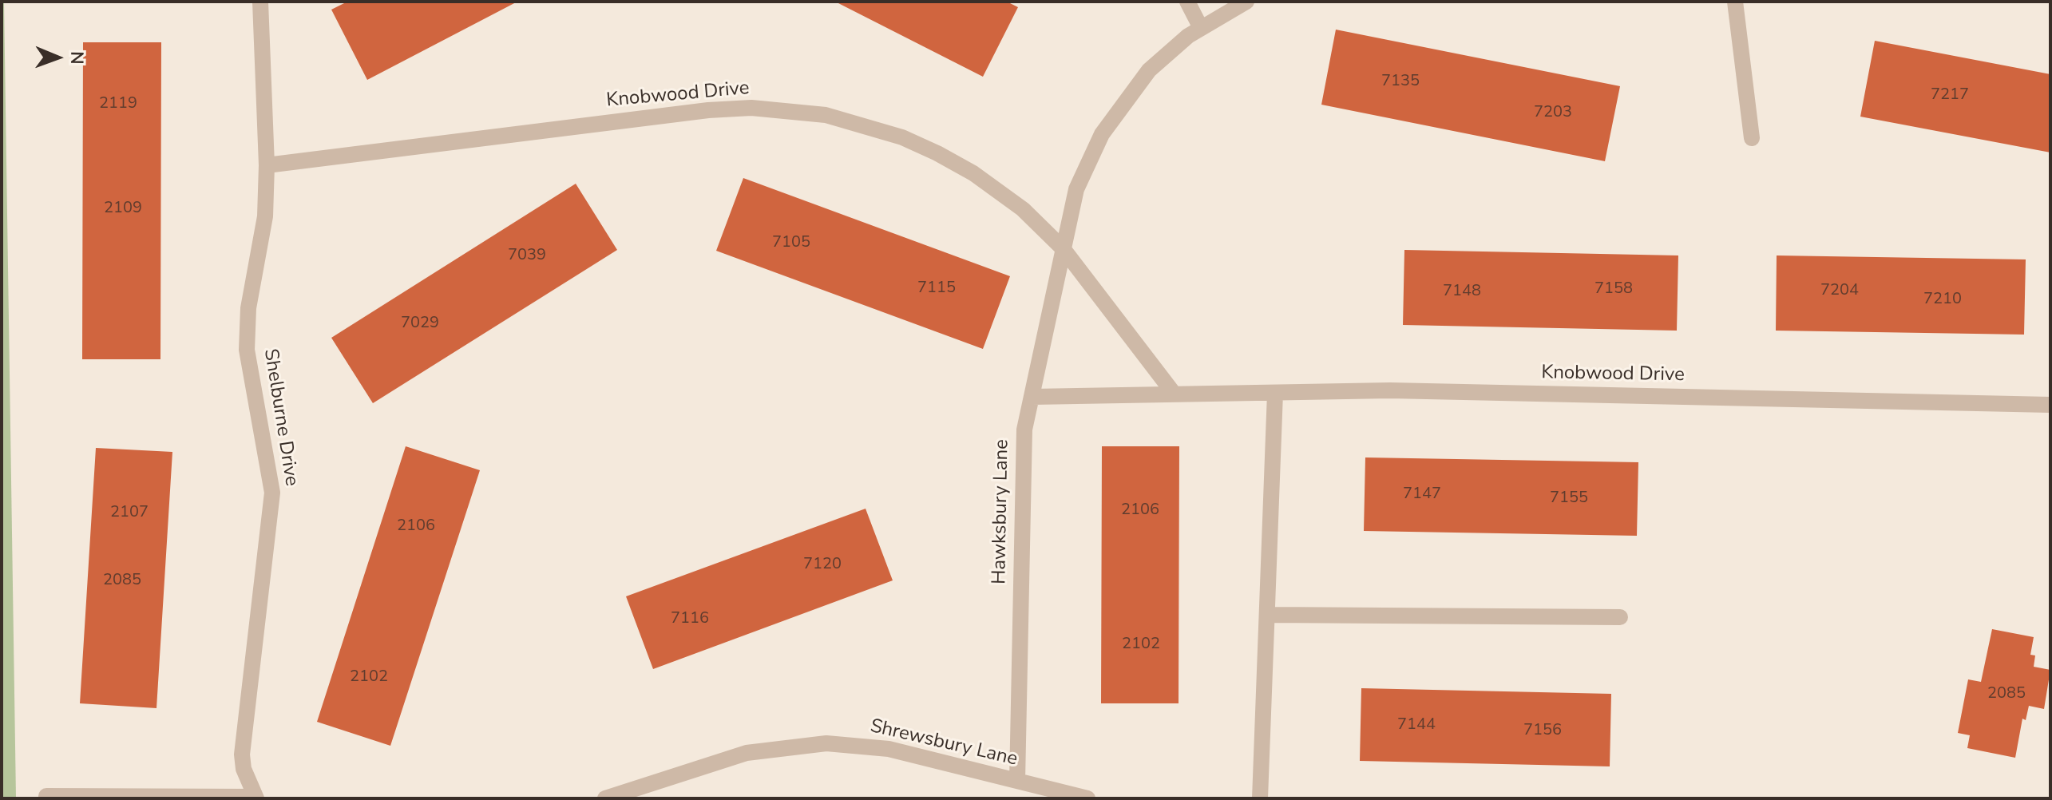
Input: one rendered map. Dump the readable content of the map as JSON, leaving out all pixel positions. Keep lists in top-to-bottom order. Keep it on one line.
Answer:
{"streets":{"street":["Knobwood Drive","Shelburne Drive","Hawksbury Lane","Shrewsbury Lane"]},"crossings":[["Knobwood Drive","Shelburne Drive"],["Knobwood Drive","Hawksbury Lane"],["Hawksbury Lane","Shrewsbury Lane"]],"house_numbers":["7135","7217","2119","7203","2109","7105","7039","7115","7158","7204","7148","7210","7029","7147","7155","2106","2107","2106","7120","2085","7116","2102","2102","2085","7144","7156"],"north":"right"}
